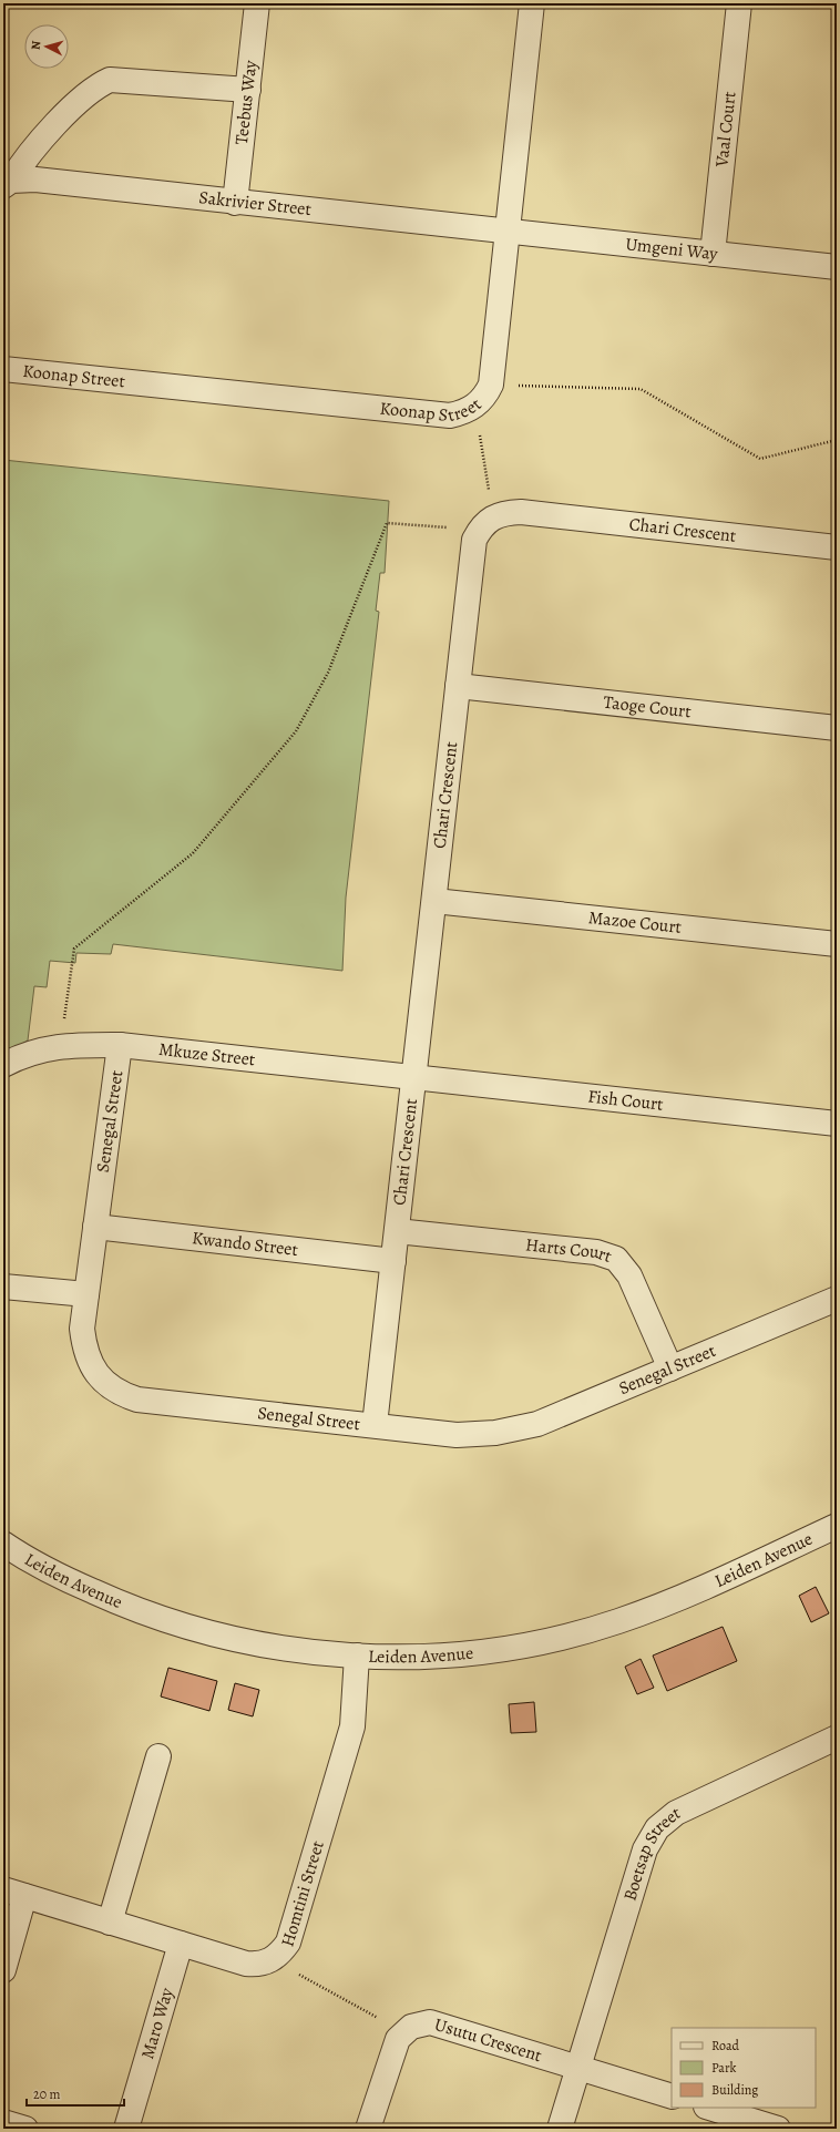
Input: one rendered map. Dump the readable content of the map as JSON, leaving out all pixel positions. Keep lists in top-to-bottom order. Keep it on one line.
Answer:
{"streets":{"street":["Teebus Way","Vaal Court","Sakrivier Street","Umgeni Way","Koonap Street","Chari Crescent","Taoge Court","Mazoe Court","Mkuze Street","Fish Court","Senegal Street","Kwando Street","Harts Court","Leiden Avenue","Boetsap Street","Homtini Street","Maro Way","Usutu Crescent"]},"crossings":[["Teebus Way","Sakrivier Street"],["Vaal Court","Umgeni Way"],["Sakrivier Street","Umgeni Way"],["Sakrivier Street","Koonap Street"],["Umgeni Way","Koonap Street"],["Chari Crescent","Taoge Court"],["Chari Crescent","Mazoe Court"],["Chari Crescent","Mkuze Street"],["Chari Crescent","Fish Court"],["Chari Crescent","Senegal Street"],["Chari Crescent","Kwando Street"],["Chari Crescent","Harts Court"],["Mkuze Street","Fish Court"],["Mkuze Street","Senegal Street"],["Senegal Street","Kwando Street"],["Senegal Street","Harts Court"],["Leiden Avenue","Homtini Street"],["Boetsap Street","Usutu Crescent"],["Homtini Street","Maro Way"]],"legend":["Road","Park","Building"],"scale_bar":"20 m","north":"left"}
